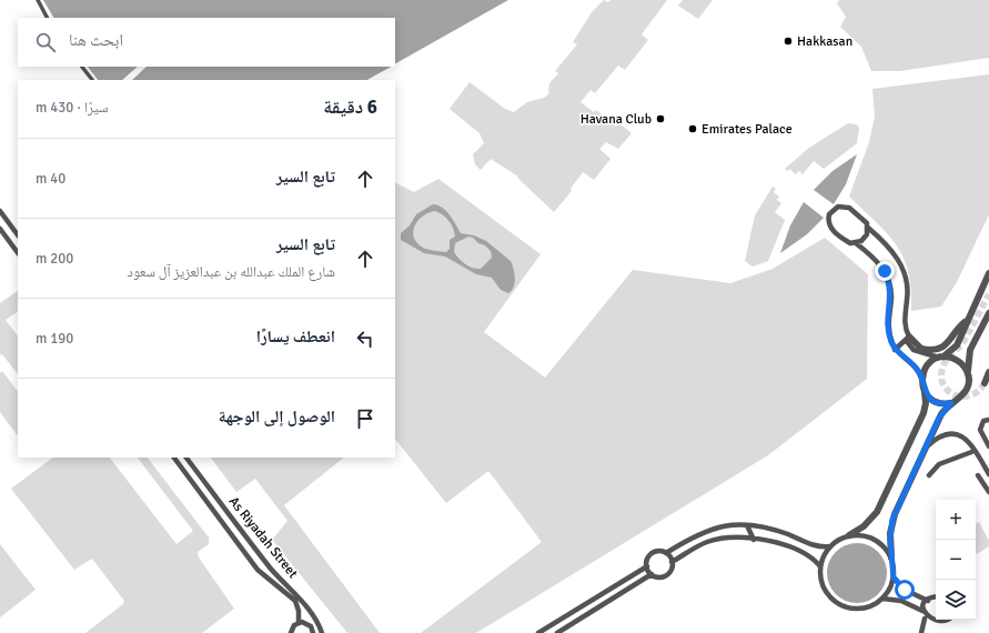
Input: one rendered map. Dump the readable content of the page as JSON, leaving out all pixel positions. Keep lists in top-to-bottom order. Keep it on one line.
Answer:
{"streets":{"street":["As Riyadah Street"]},"places":["Hakkasan","Havana Club","Emirates Palace"],"page":{"search":"ابحث هنا","heading":["6 دقيقة","سيرًا · 430 m"],"list":[["تابع السير","40 m"],["تابع السير","شارع الملك عبدالله بن عبدالعزيز آل سعود","200 m"],["انعطف يسارًا","190 m"],"الوصول إلى الوجهة"],"map_buttons":["+","−"]}}
